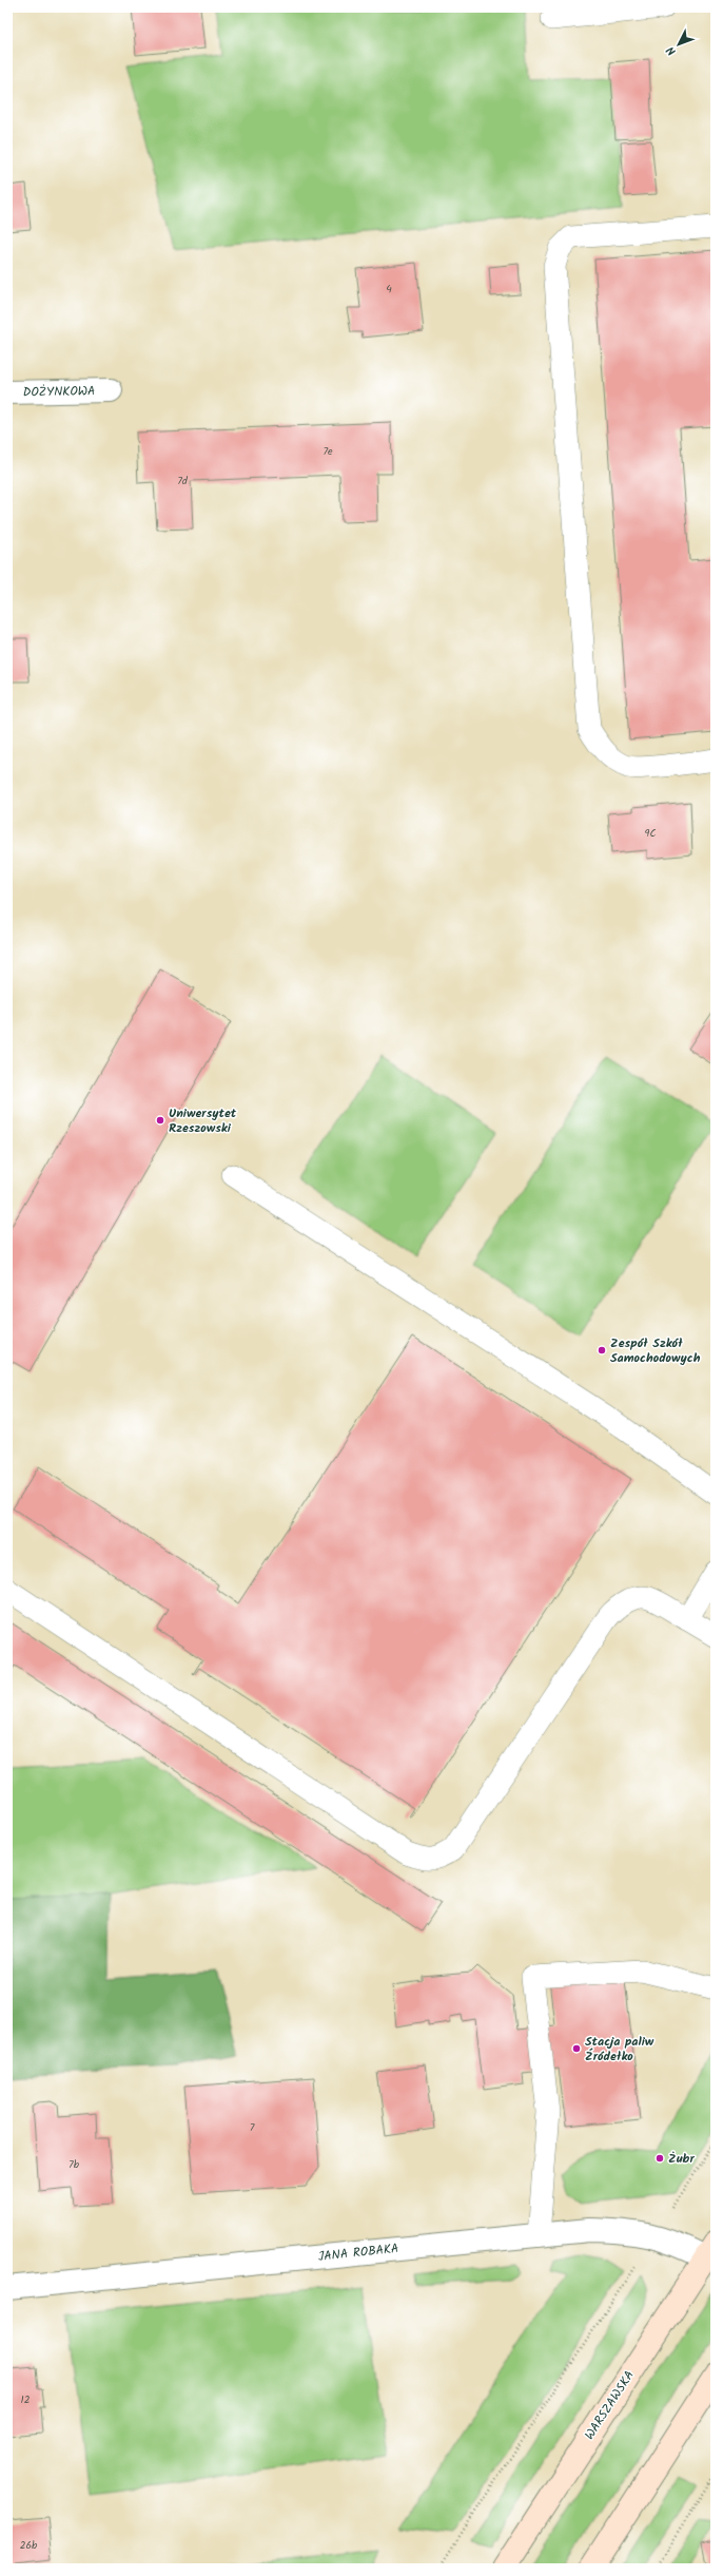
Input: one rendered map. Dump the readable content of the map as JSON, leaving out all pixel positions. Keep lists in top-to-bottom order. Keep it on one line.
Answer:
{"streets":{"main road":["WARSZAWSKA"],"street":["DOŻYNKOWA","JANA ROBAKA"]},"crossings":[["JANA ROBAKA","WARSZAWSKA"]],"places":["Uniwersytet Rzeszowski","Zespół Szkół Samochodowych","Stacja paliw Źródełko","Żubr"],"house_numbers":["4","7e","7d","9C","7","7b","12","26b"],"north":"bottom left"}
